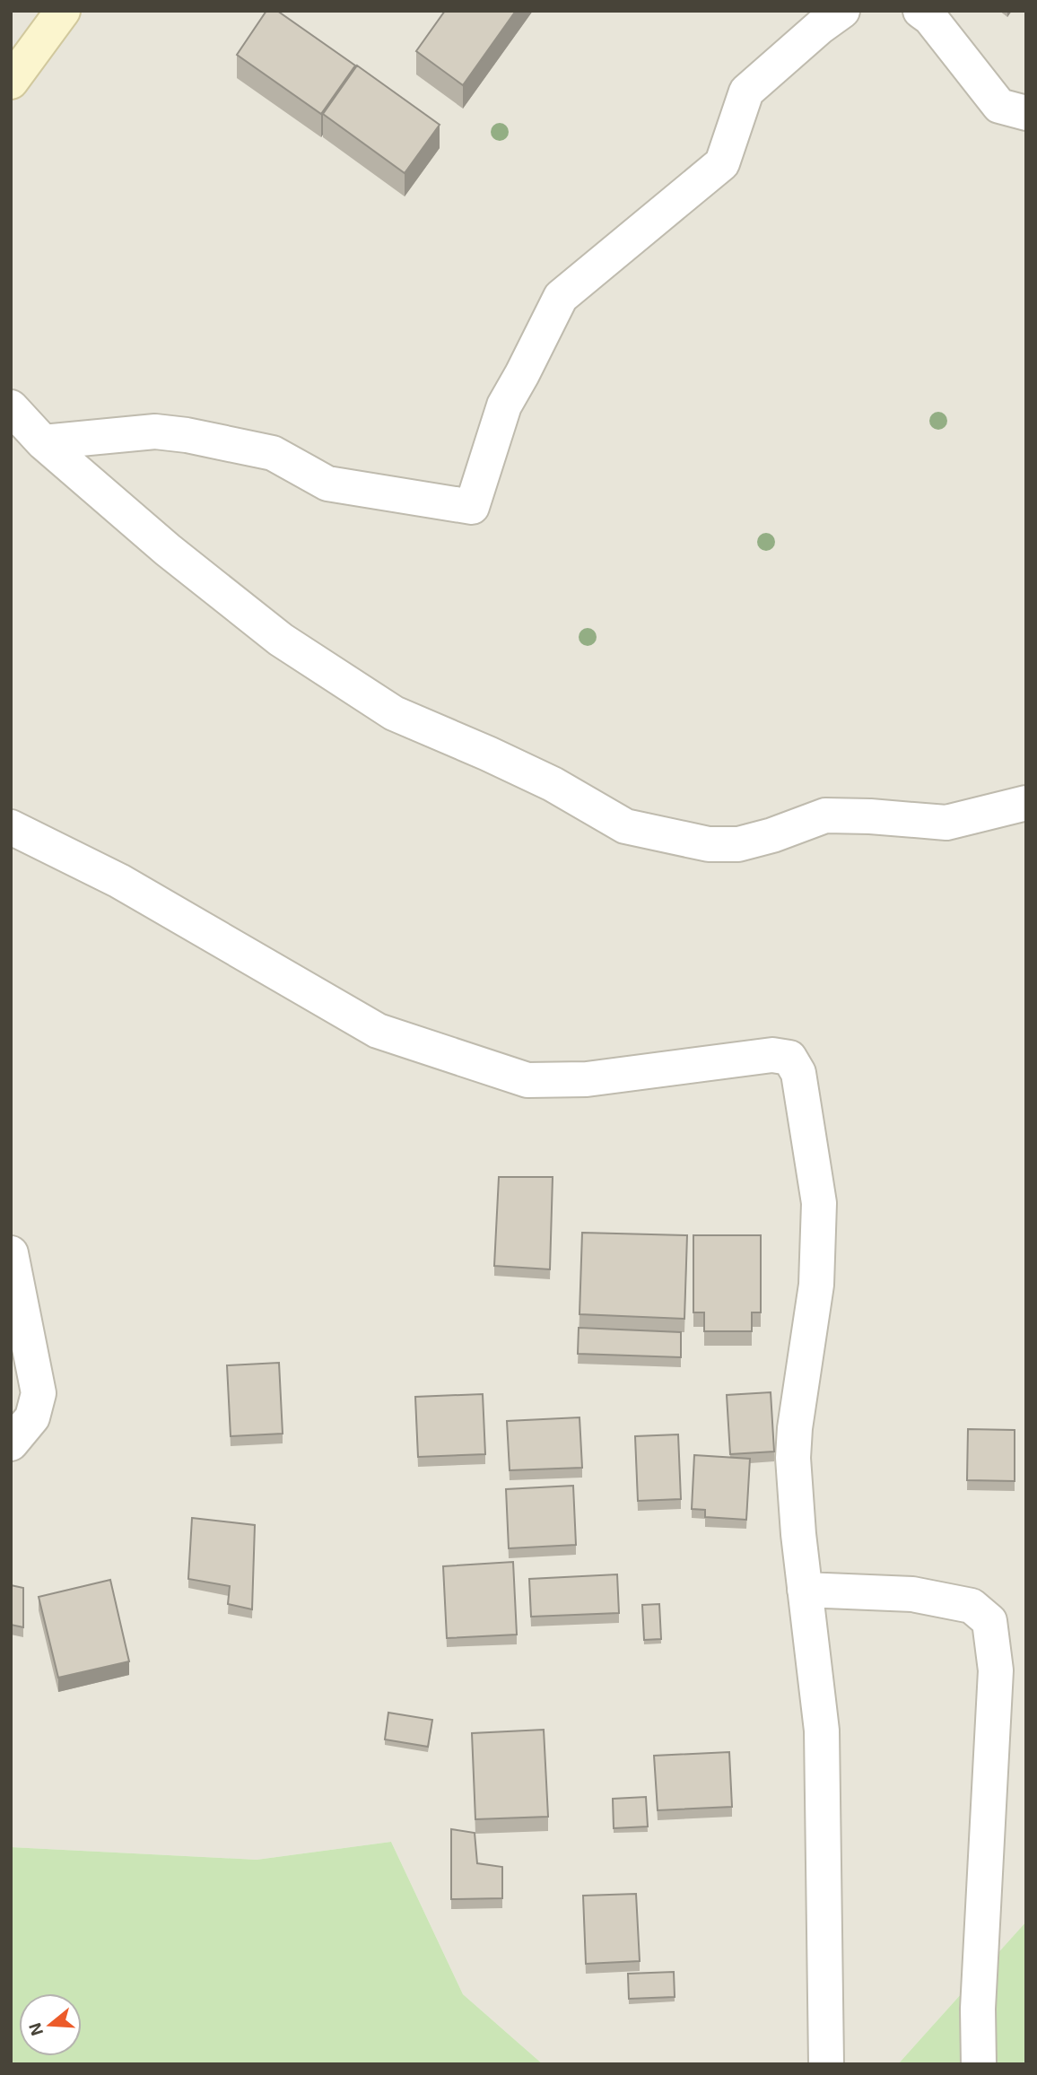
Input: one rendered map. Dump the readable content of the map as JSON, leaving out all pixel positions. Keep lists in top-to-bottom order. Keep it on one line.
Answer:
{"north":"left"}
